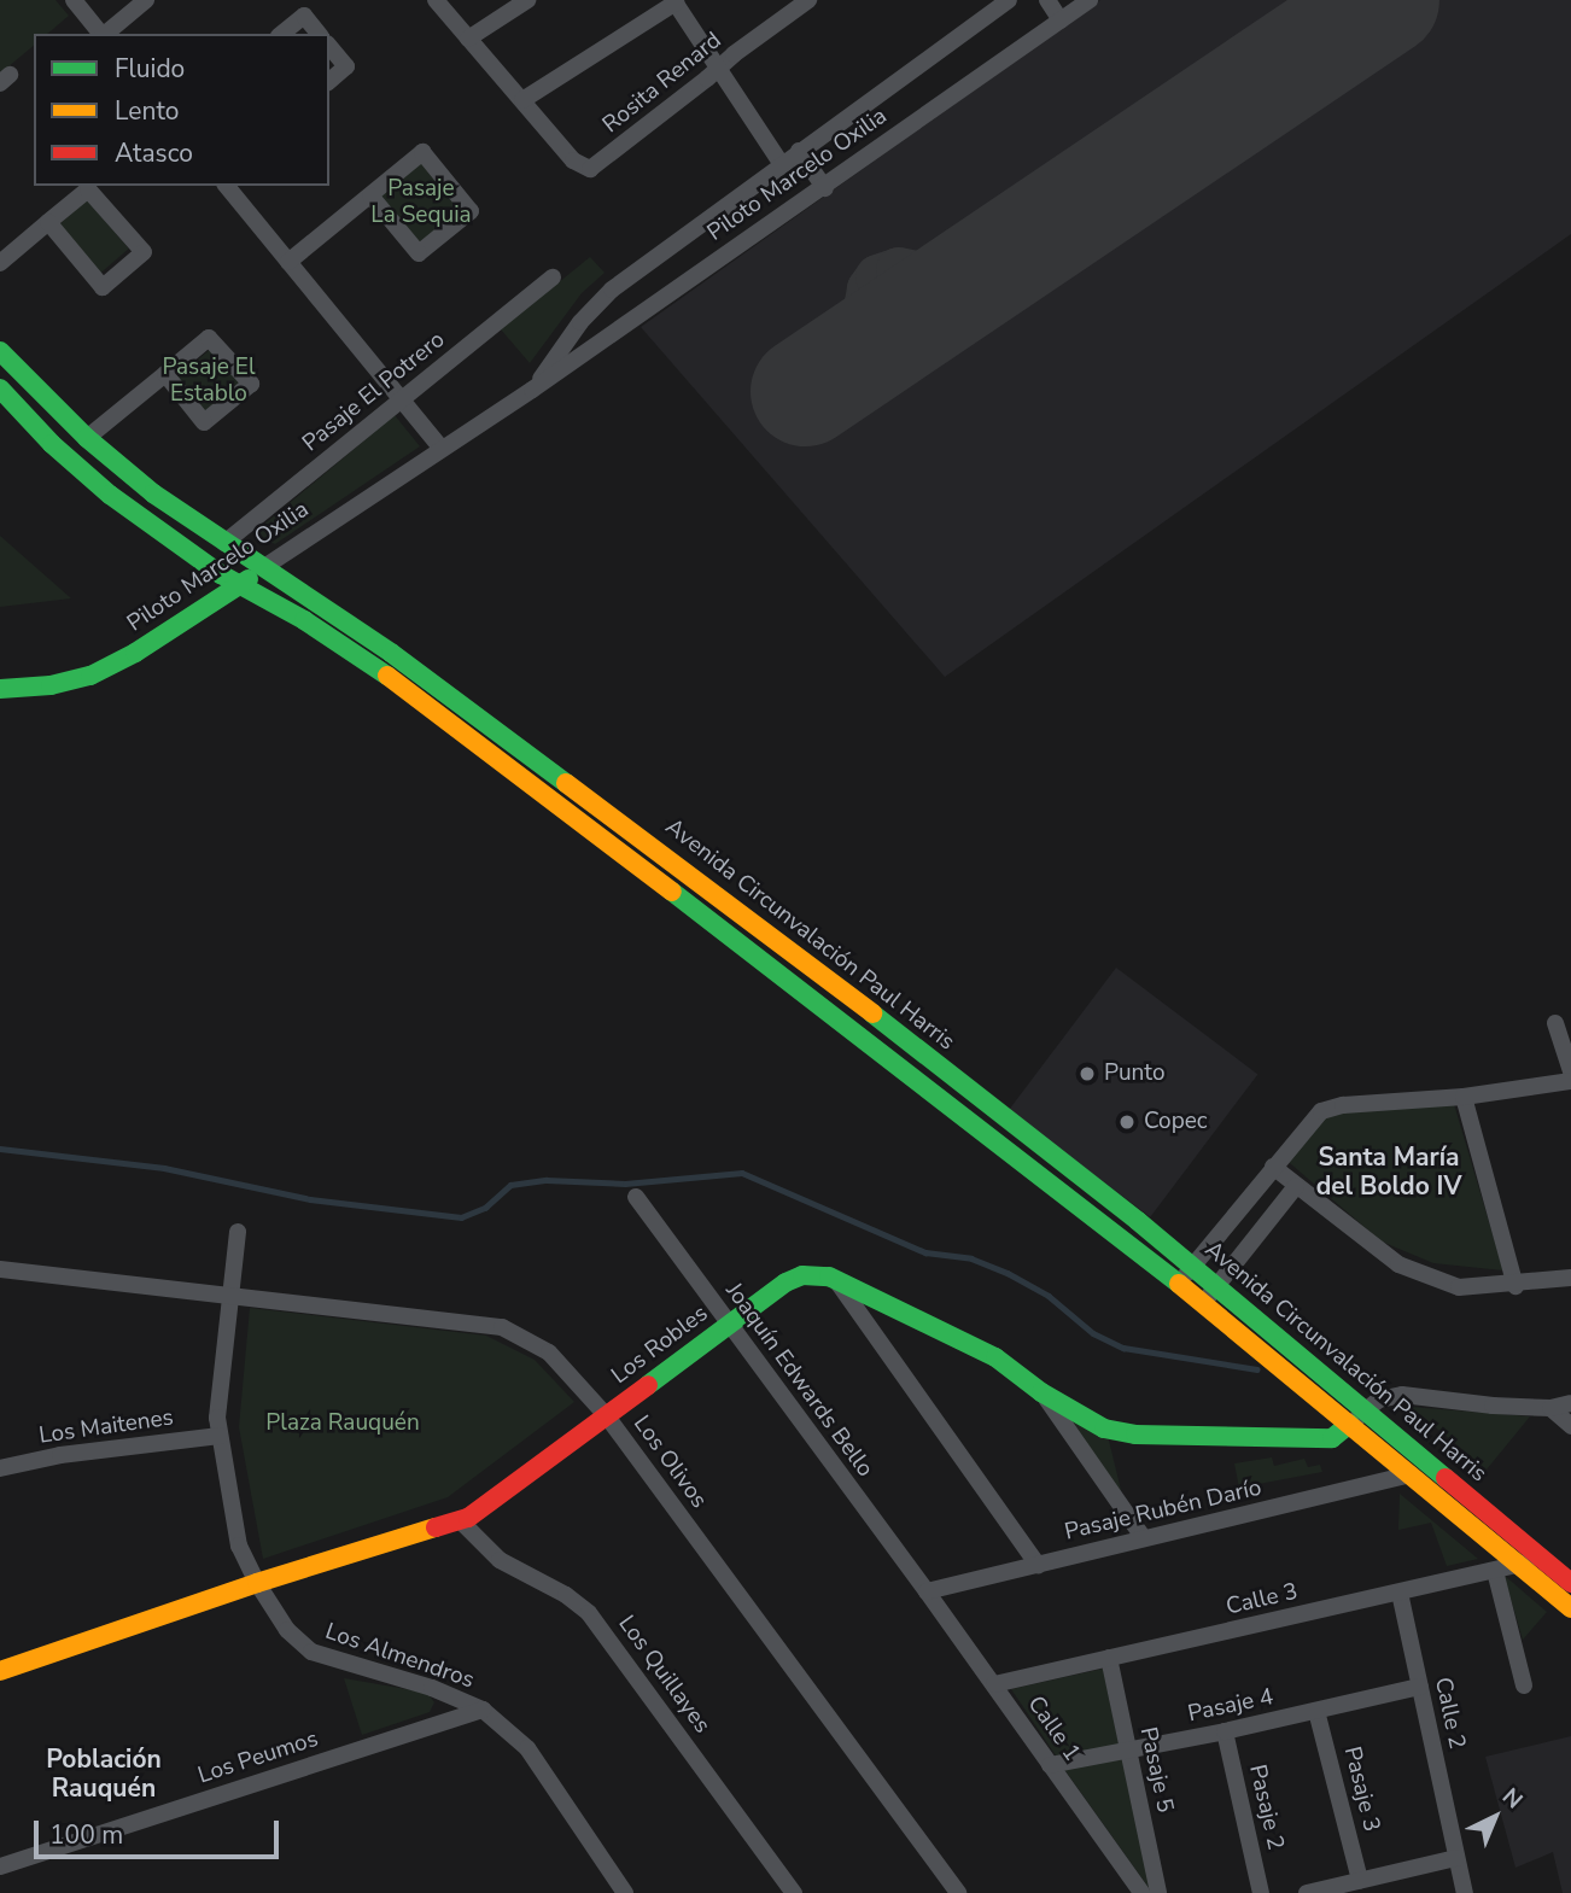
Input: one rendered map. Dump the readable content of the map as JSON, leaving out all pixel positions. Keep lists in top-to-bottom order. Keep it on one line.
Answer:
{"streets":{"main road":["Piloto Marcelo Oxilia","Avenida Circunvalación Paul Harris","Los Robles"],"street":["Rosita Renard","Pasaje El Potrero","Joaquín Edwards Bello","Los Maitenes","Los Olivos","Pasaje Rubén Darío","Calle 3","Los Almendros","Los Quillayes","Pasaje 4","Calle 2","Calle 1","Los Peumos","Pasaje 5","Pasaje 3","Pasaje 2"]},"crossings":[["Piloto Marcelo Oxilia","Avenida Circunvalación Paul Harris"],["Pasaje El Potrero","Avenida Circunvalación Paul Harris"],["Avenida Circunvalación Paul Harris","Los Robles"],["Avenida Circunvalación Paul Harris","Pasaje Rubén Darío"],["Avenida Circunvalación Paul Harris","Calle 3"],["Los Robles","Joaquín Edwards Bello"],["Los Robles","Los Olivos"],["Los Robles","Los Almendros"],["Los Robles","Los Quillayes"],["Joaquín Edwards Bello","Pasaje Rubén Darío"],["Joaquín Edwards Bello","Calle 1"],["Los Maitenes","Los Almendros"],["Los Olivos","Los Almendros"],["Pasaje Rubén Darío","Calle 1"],["Calle 3","Calle 2"],["Calle 3","Calle 1"],["Calle 3","Pasaje 5"],["Los Almendros","Los Peumos"],["Pasaje 4","Calle 2"],["Pasaje 4","Calle 1"],["Pasaje 4","Pasaje 5"],["Pasaje 4","Pasaje 3"],["Pasaje 4","Pasaje 2"]],"districts":["Santa María del Boldo IV","Población Rauquén"],"parks":["Pasaje La Sequia","Pasaje El Establo","Plaza Rauquén"],"places":["Punto","Copec"],"legend":["Fluido","Lento","Atasco"],"scale_bar":"100 m","north":"top right"}
